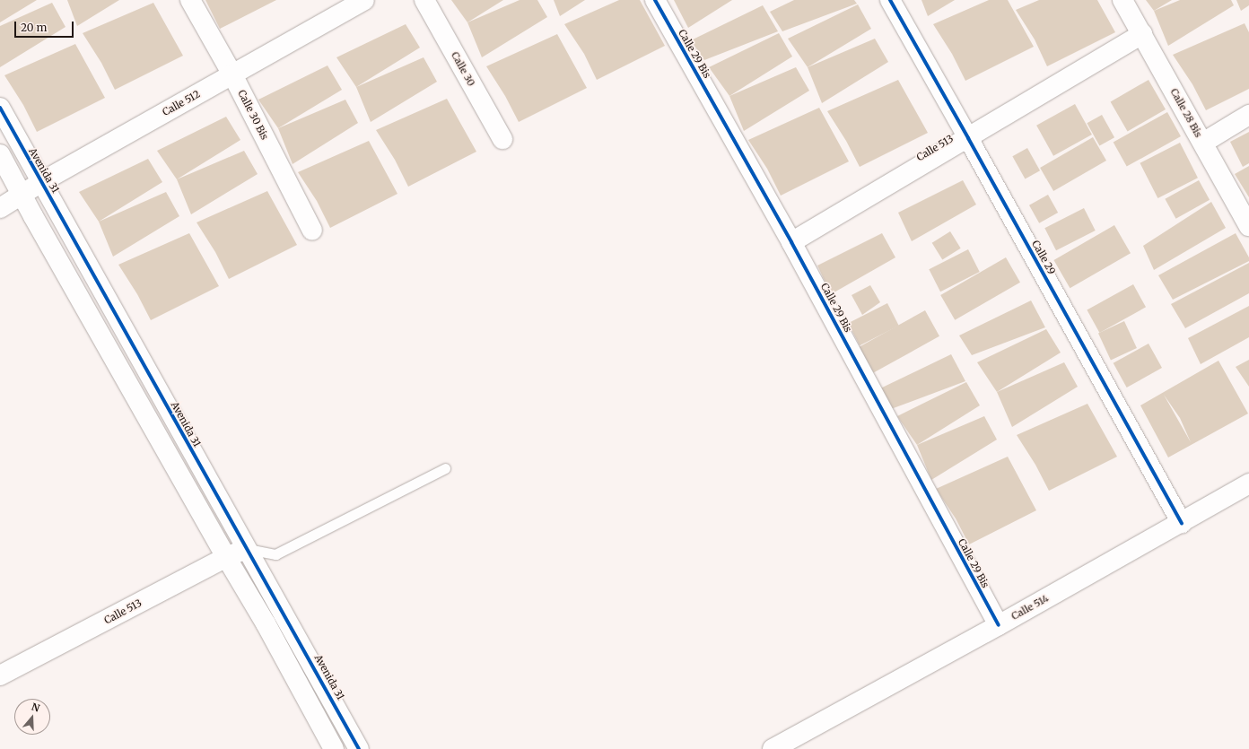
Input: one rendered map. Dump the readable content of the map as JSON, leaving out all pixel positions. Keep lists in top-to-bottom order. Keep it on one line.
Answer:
{"streets":{"street":["Calle 29 Bis","Calle 30","Calle 512","Calle 28 Bis","Calle 30 Bis","Calle 513","Avenida 31","Calle 29","Calle 514"]},"crossings":[["Calle 29 Bis","Calle 513"],["Calle 29 Bis","Calle 514"],["Calle 512","Calle 30 Bis"],["Calle 512","Avenida 31"],["Calle 28 Bis","Calle 513"],["Calle 513","Avenida 31"],["Calle 513","Calle 29"],["Calle 29","Calle 514"]],"scale_bar":"20 m","north":"top"}
